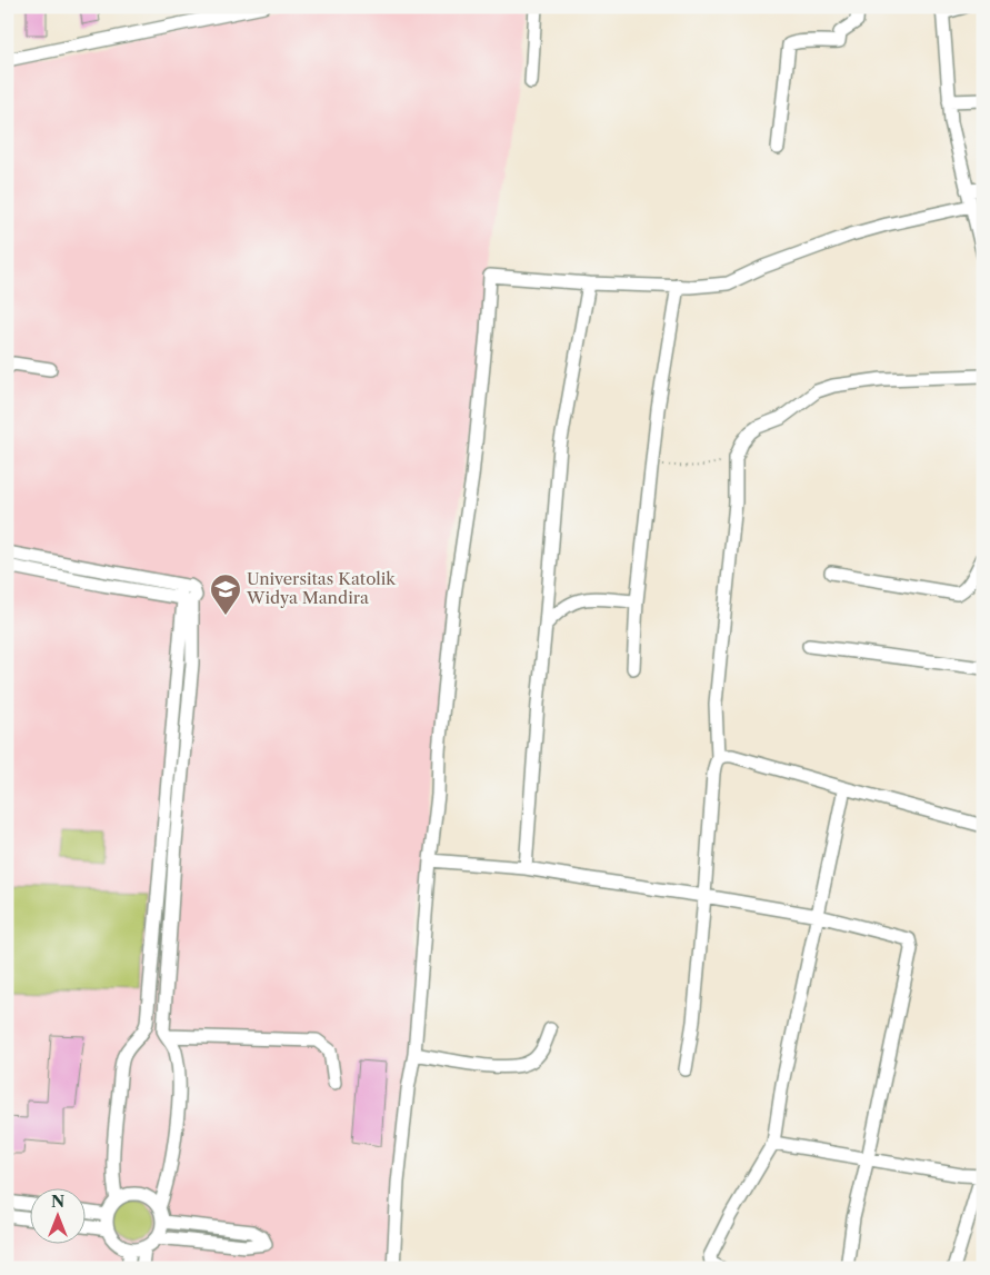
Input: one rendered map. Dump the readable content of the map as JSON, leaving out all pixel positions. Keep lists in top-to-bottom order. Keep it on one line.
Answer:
{"places":{"school or university":["Universitas Katolik Widya Mandira"]},"north":"top"}
